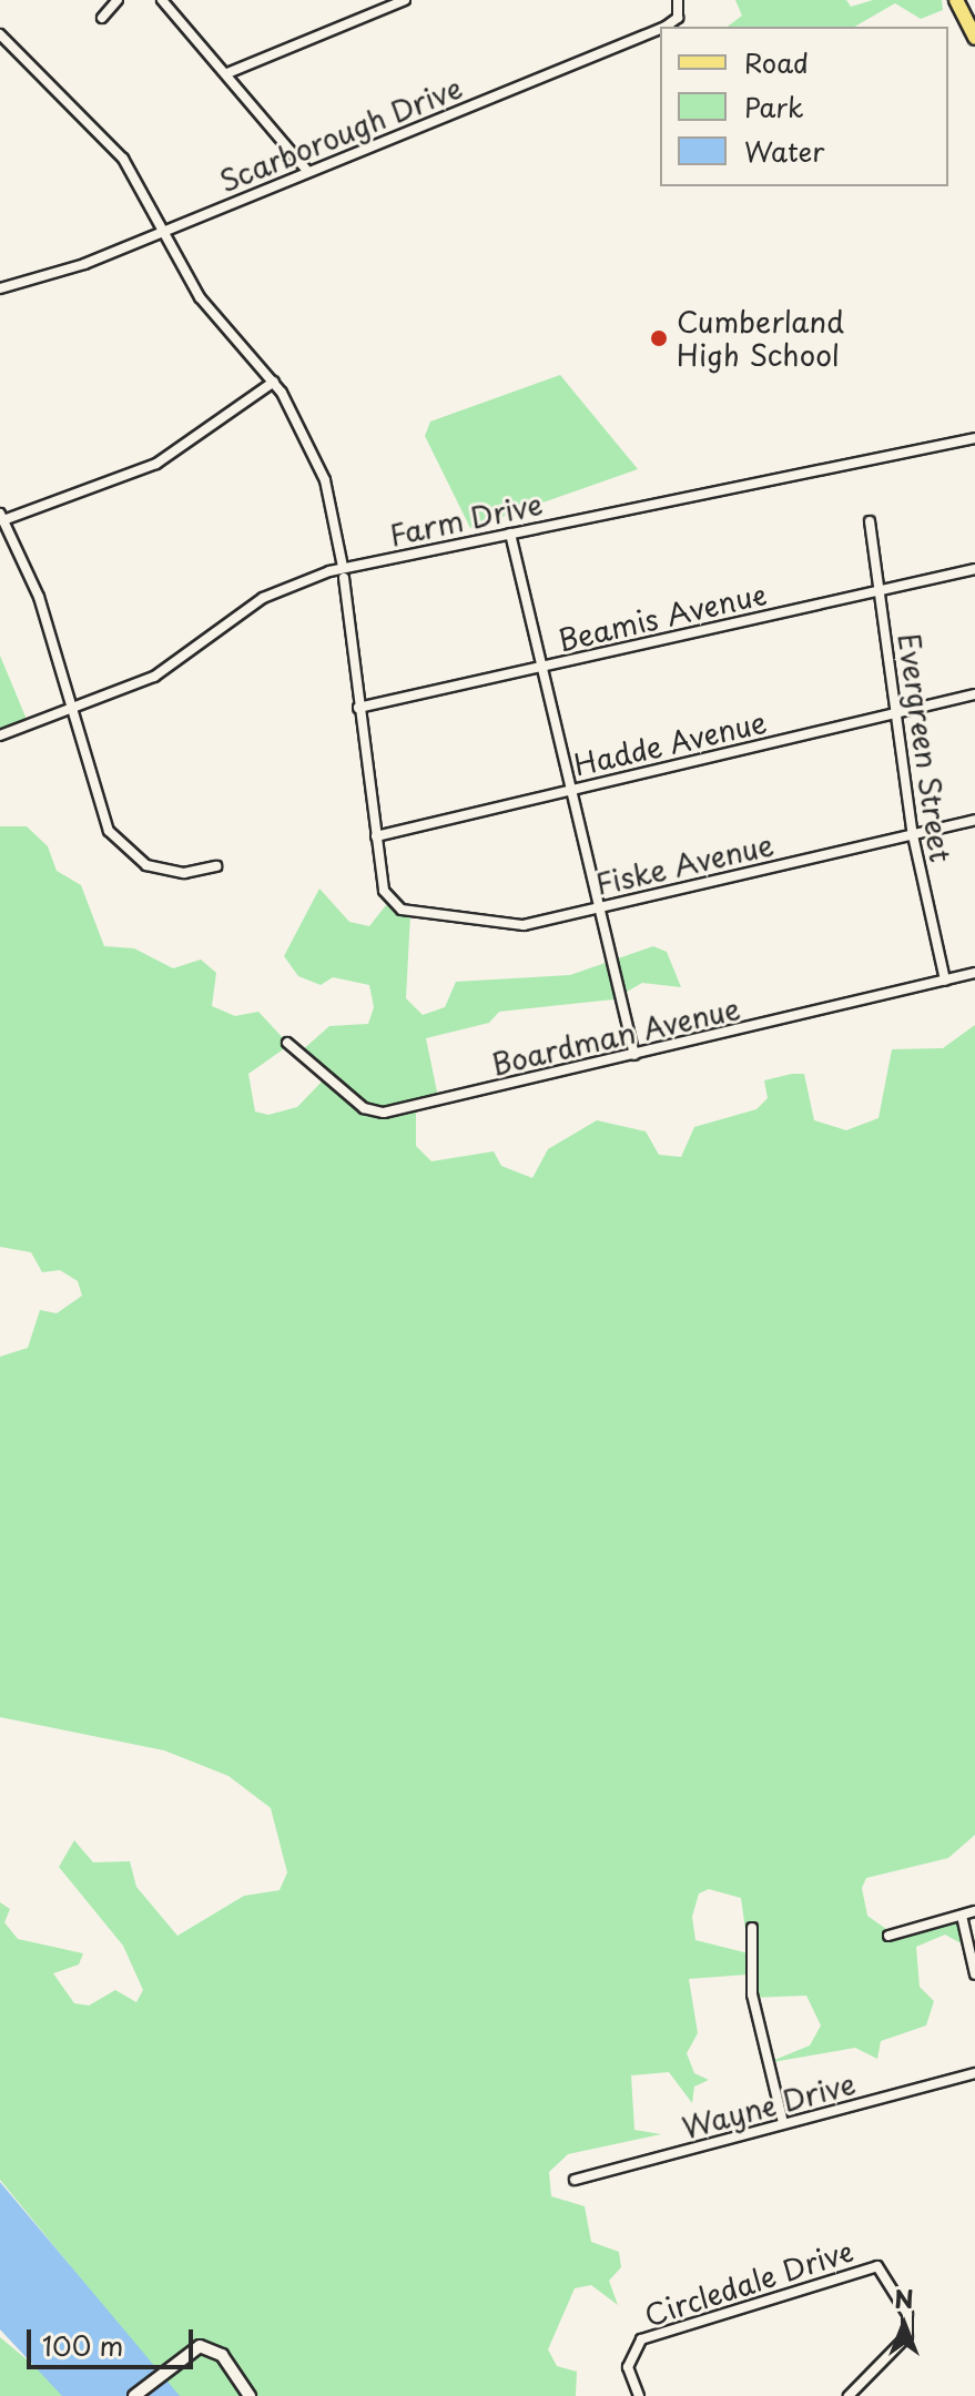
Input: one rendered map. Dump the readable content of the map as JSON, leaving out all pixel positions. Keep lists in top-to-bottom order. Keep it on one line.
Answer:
{"streets":{"street":["Scarborough Drive","Farm Drive","Beamis Avenue","Hadde Avenue","Evergreen Street","Fiske Avenue","Boardman Avenue","Wayne Drive","Circledale Drive"]},"crossings":[["Beamis Avenue","Evergreen Street"],["Hadde Avenue","Evergreen Street"],["Hadde Avenue","Fiske Avenue"],["Evergreen Street","Fiske Avenue"],["Evergreen Street","Boardman Avenue"]],"places":["Cumberland High School"],"legend":["Road","Park","Water"],"scale_bar":"100 m","north":"top"}
